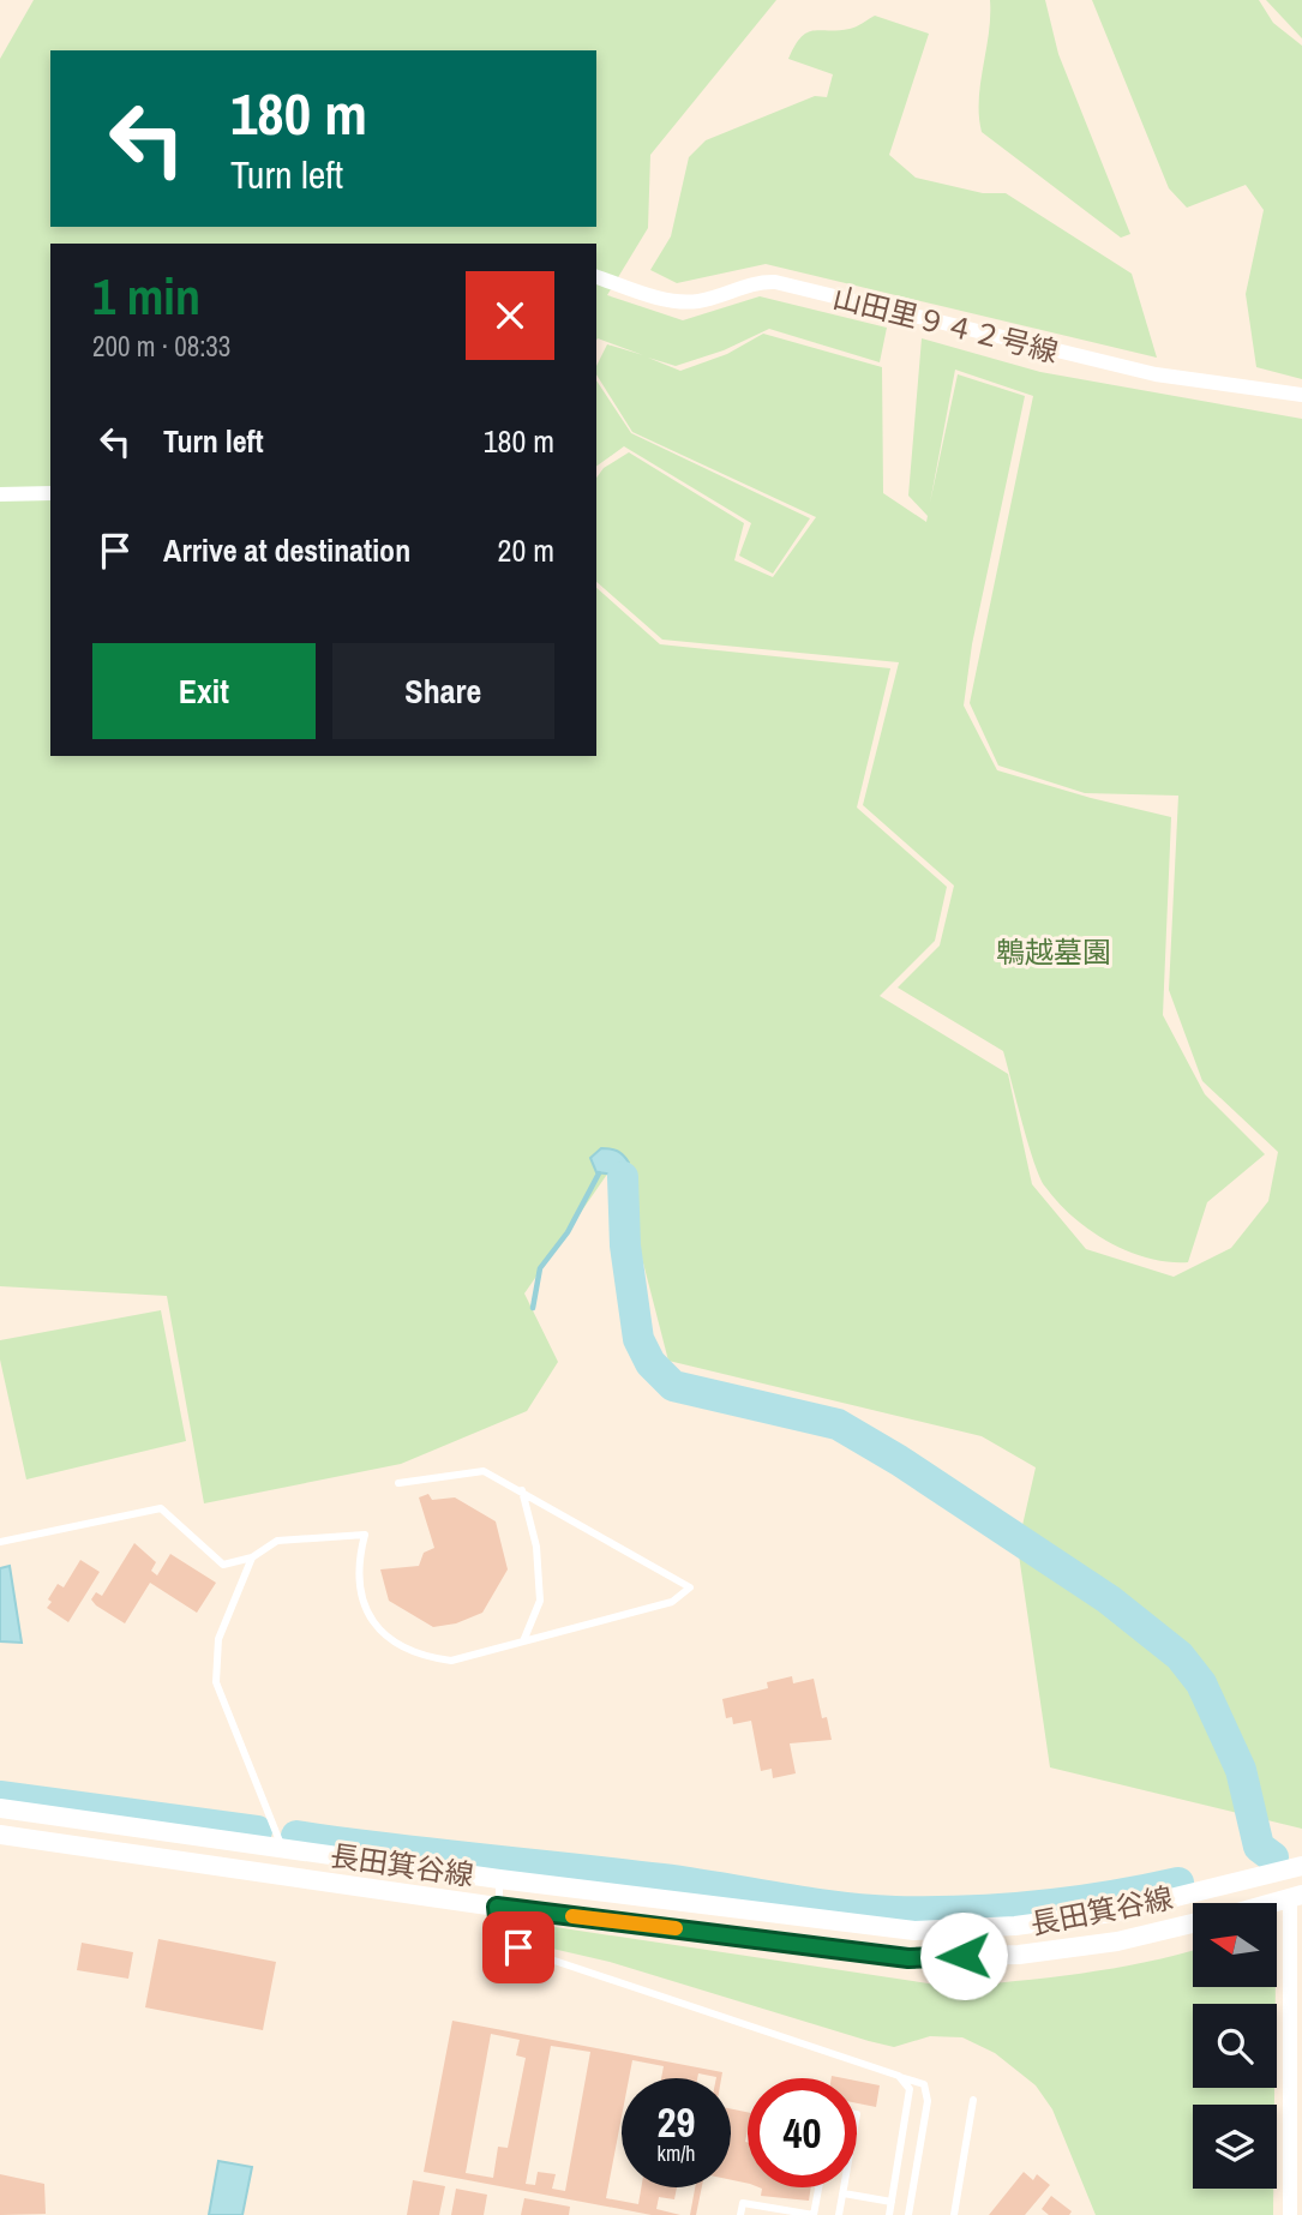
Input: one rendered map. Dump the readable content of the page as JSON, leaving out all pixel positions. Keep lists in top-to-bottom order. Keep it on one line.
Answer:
{"streets":{"street":["山田里９４２号線","長田箕谷線"]},"parks":["鵯越墓園"],"north":"left","page":{"turn":["180 m","Turn left"],"heading":["1 min","200 m · 08:33"],"list":[{"name":"Turn left","value":"180 m"},{"name":"Arrive at destination","value":"20 m"}],"buttons":["Exit","Share"],"speed":"29 km/h","limit":"40"}}
